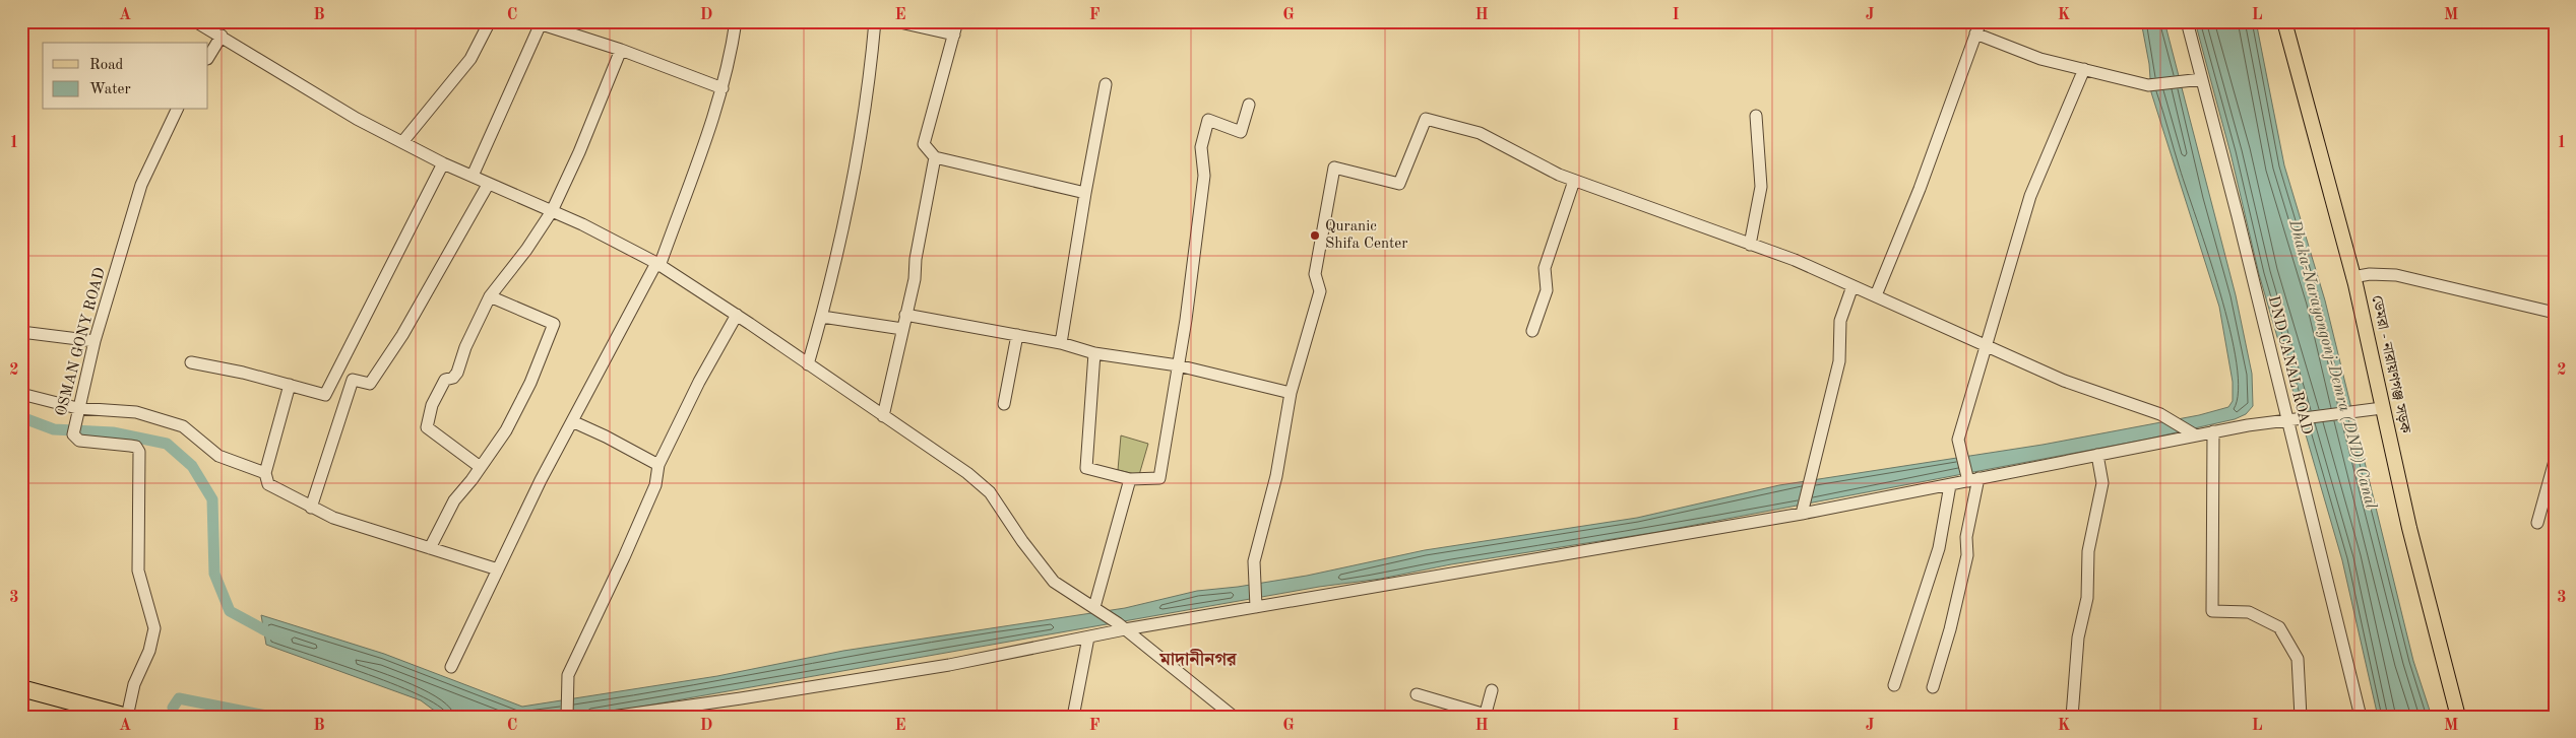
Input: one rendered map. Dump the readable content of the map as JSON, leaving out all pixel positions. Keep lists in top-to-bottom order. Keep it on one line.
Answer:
{"streets":{"main road":["ডেমরা - নারায়ণগঞ্জ সড়ক"],"street":["OSMAN GONY ROAD","DND CANAL ROAD"]},"districts":["মাদানীনগর"],"water":["Dhaka-Narayongonj-Demra (DND) Canal"],"places":["Quranic Shifa Center"],"legend":["Road","Water"],"grid":{"columns":["A","B","C","D","E","F","G","H","I","J","K","L","M"],"rows":["1","2","3"]}}
